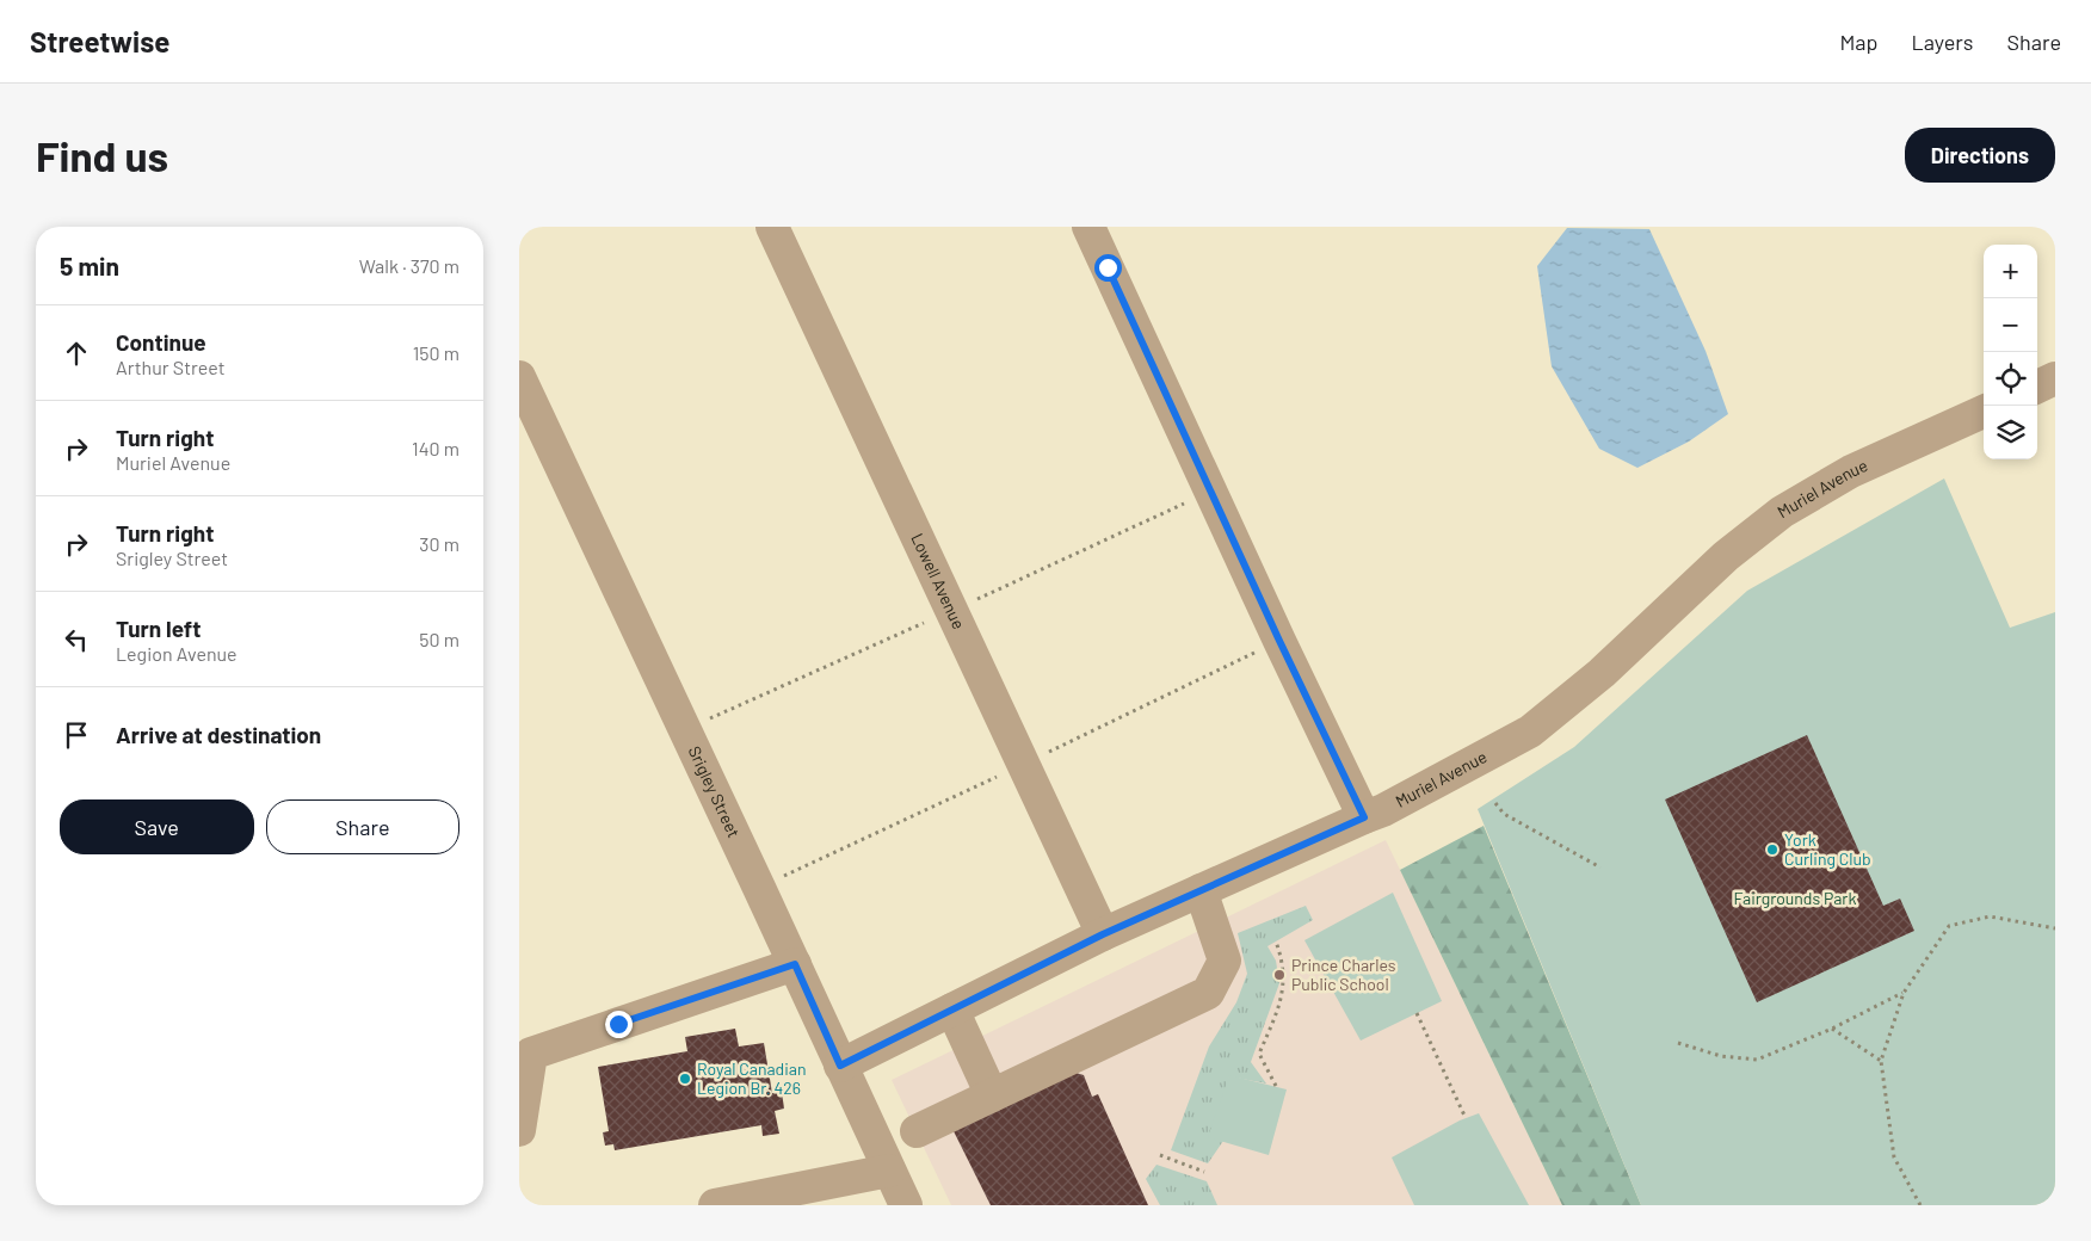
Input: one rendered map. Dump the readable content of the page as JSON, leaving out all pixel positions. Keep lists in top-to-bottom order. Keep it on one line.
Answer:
{"streets":{"street":["Muriel Avenue","Lowell Avenue","Srigley Street"]},"crossings":[["Muriel Avenue","Lowell Avenue"],["Muriel Avenue","Srigley Street"]],"parks":["Fairgrounds Park"],"places":["York Curling Club","Prince Charles Public School","Royal Canadian Legion Br. 426"],"page":{"header":"Streetwise","nav":["Map","Layers","Share"],"buttons":["Directions",["Save","Share"]],"title":"Find us","heading":["5 min","Walk · 370 m"],"map_buttons":["+","−"],"list":[["Continue","Arthur Street","150 m"],["Turn right","Muriel Avenue","140 m"],["Turn right","Srigley Street","30 m"],["Turn left","Legion Avenue","50 m"],"Arrive at destination"]}}
